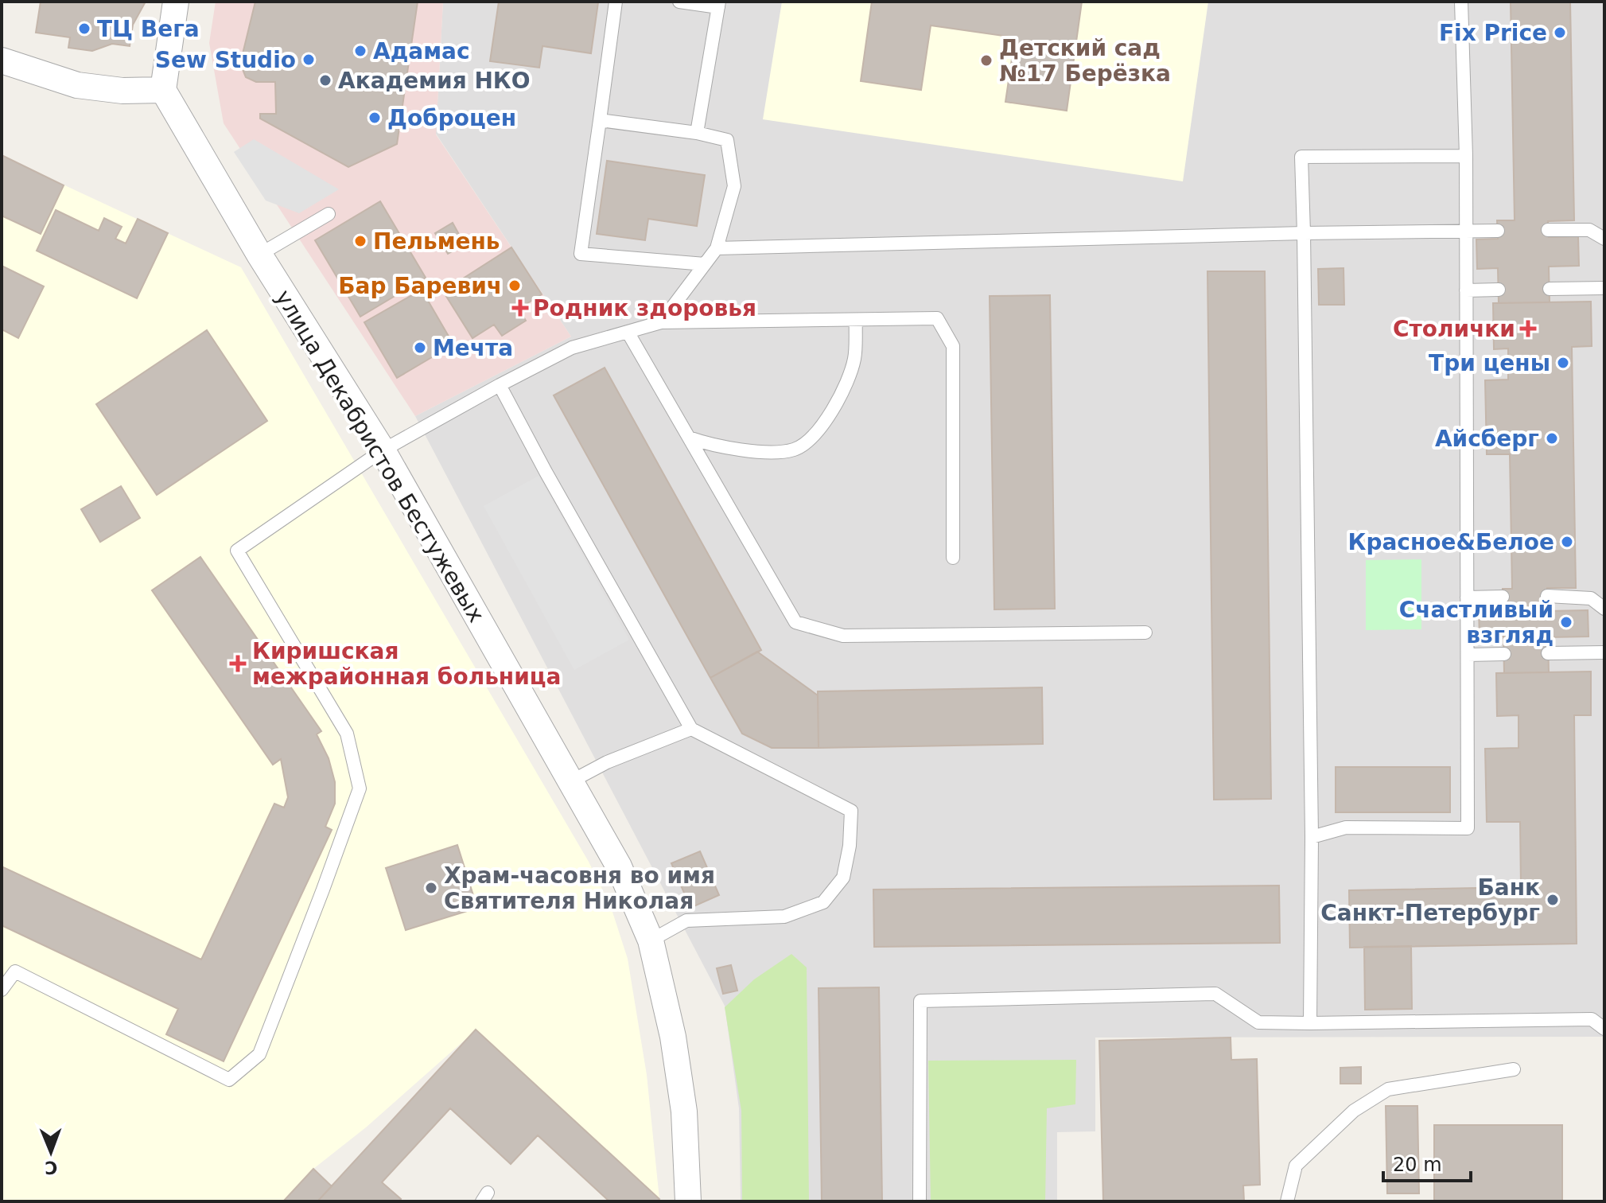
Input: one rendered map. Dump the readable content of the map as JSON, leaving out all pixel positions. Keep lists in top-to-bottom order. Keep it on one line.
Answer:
{"streets":{"street":["улица Декабристов Бестужевых"]},"places":{"other":["ТЦ Вега","Fix Price","Адамас","Sew Studio","Детский сад №17 Берёзка","Академия НКО","Доброцен","Пельмень","Бар Баревич","Мечта","Три цены","Айсберг","Красное&Белое","Счастливый взгляд","Храм-часовня во имя Святителя Николая","Банк Санкт-Петербург"],"health":["Родник здоровья","Столички","Киришская межрайонная больница"]},"scale_bar":"20 m","north":"bottom"}
